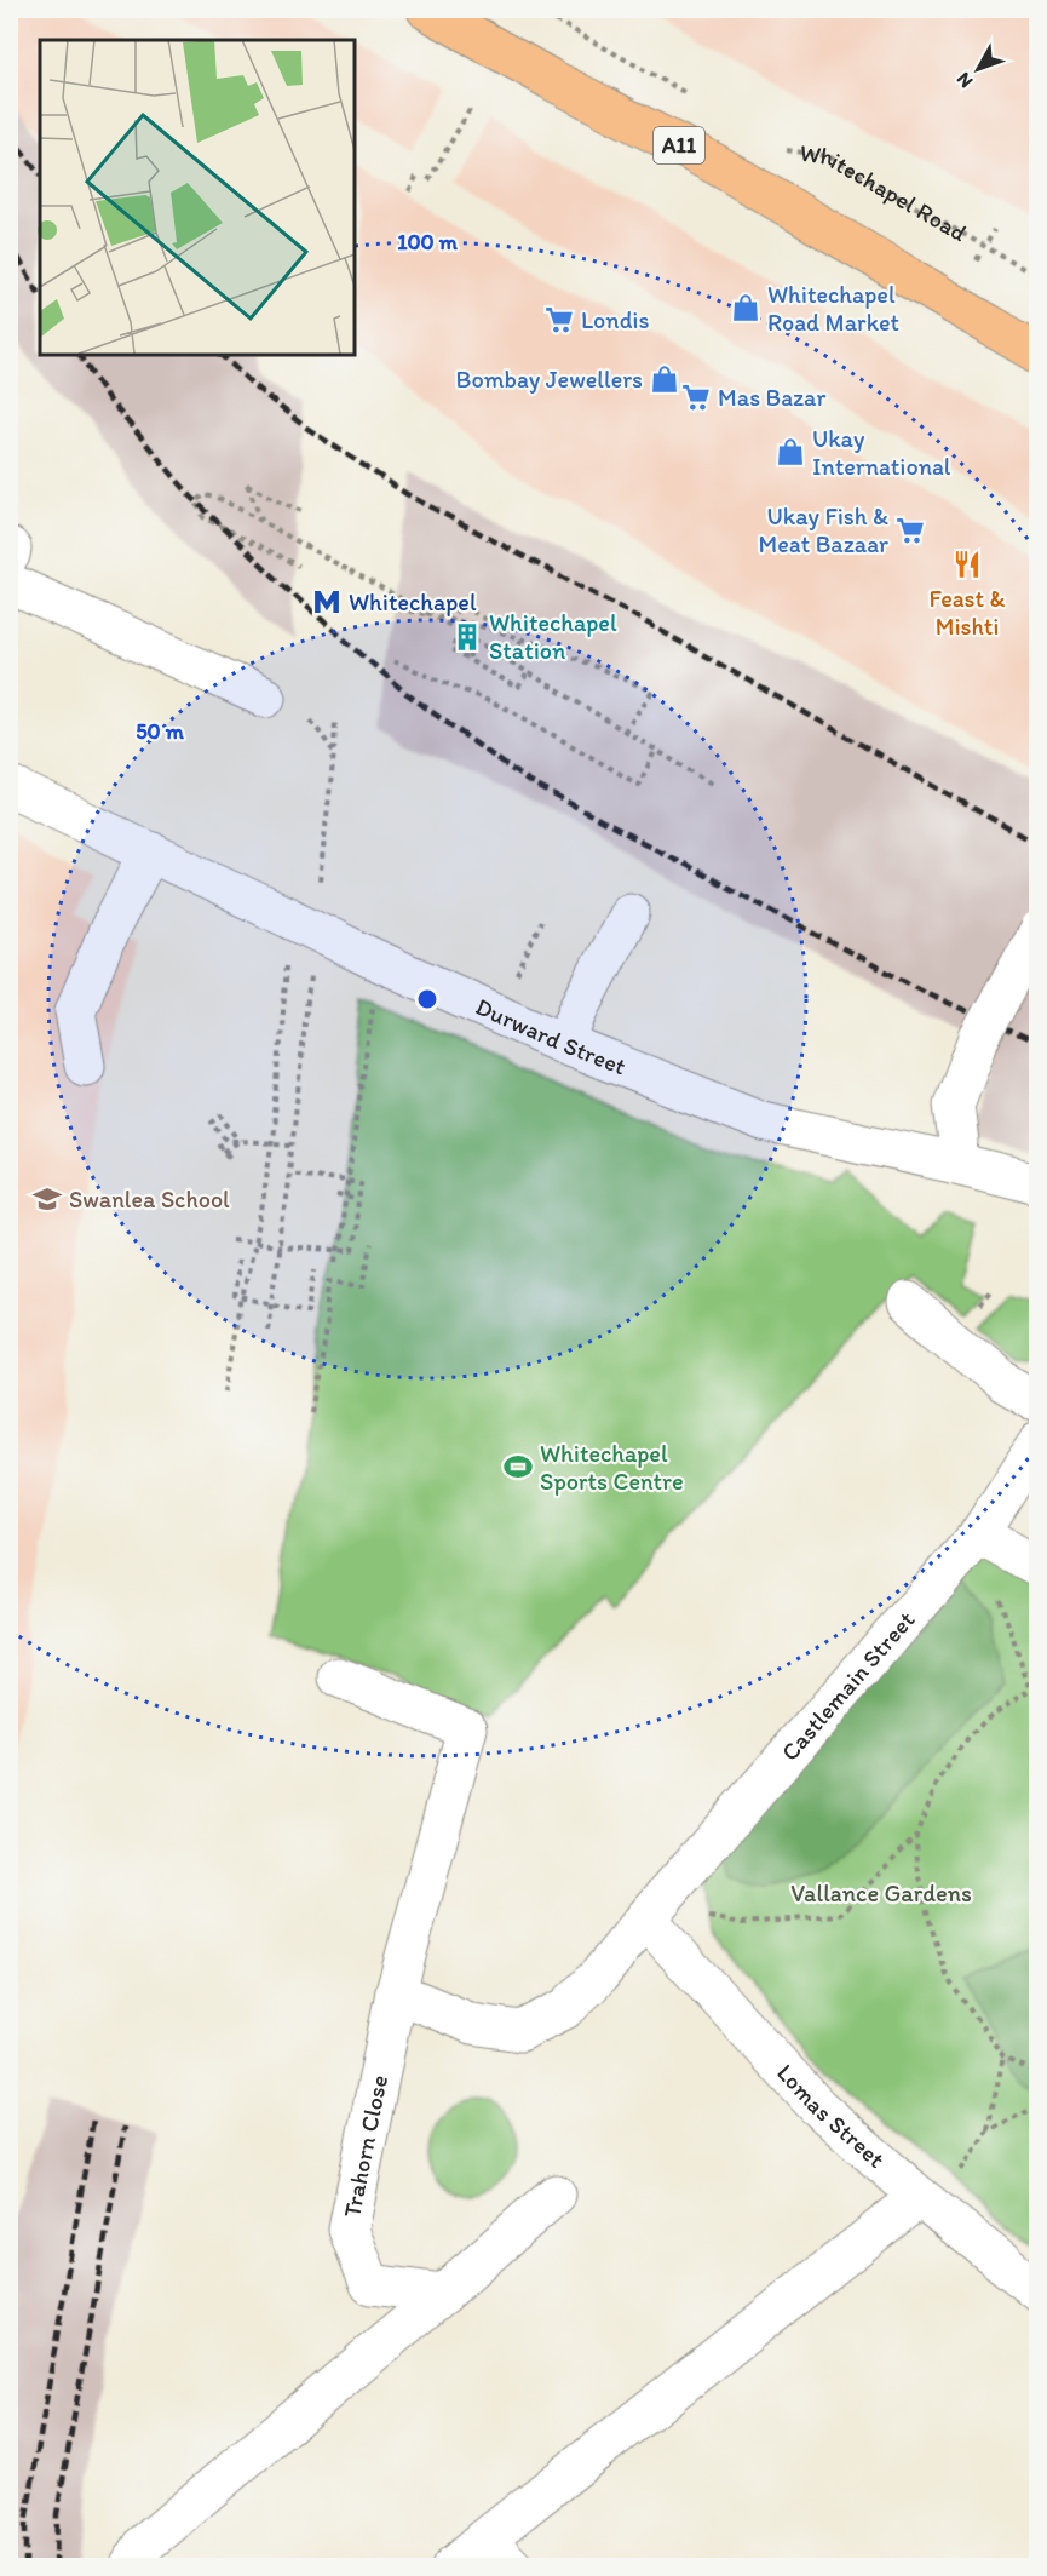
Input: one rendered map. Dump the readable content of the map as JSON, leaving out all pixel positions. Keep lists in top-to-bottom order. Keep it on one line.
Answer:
{"streets":{"highway":["A11"],"street":["Durward Street","Castlemain Street","Lomas Street","Trahorn Close"],"path":["Whitechapel Road"]},"crossings":[["Castlemain Street","Lomas Street"]],"parks":["Vallance Gardens"],"places":{"shop":["Whitechapel Road Market","Bombay Jewellers","Ukay International"],"supermarket":["Londis","Mas Bazar","Ukay Fish & Meat Bazaar"],"restaurant":["Feast & Mishti"],"metro station":["Whitechapel"],"building":["Whitechapel Station"],"school or university":["Swanlea School"],"sports":["Whitechapel Sports Centre"]},"north":"bottom left","rings":["100 m","50 m"]}
